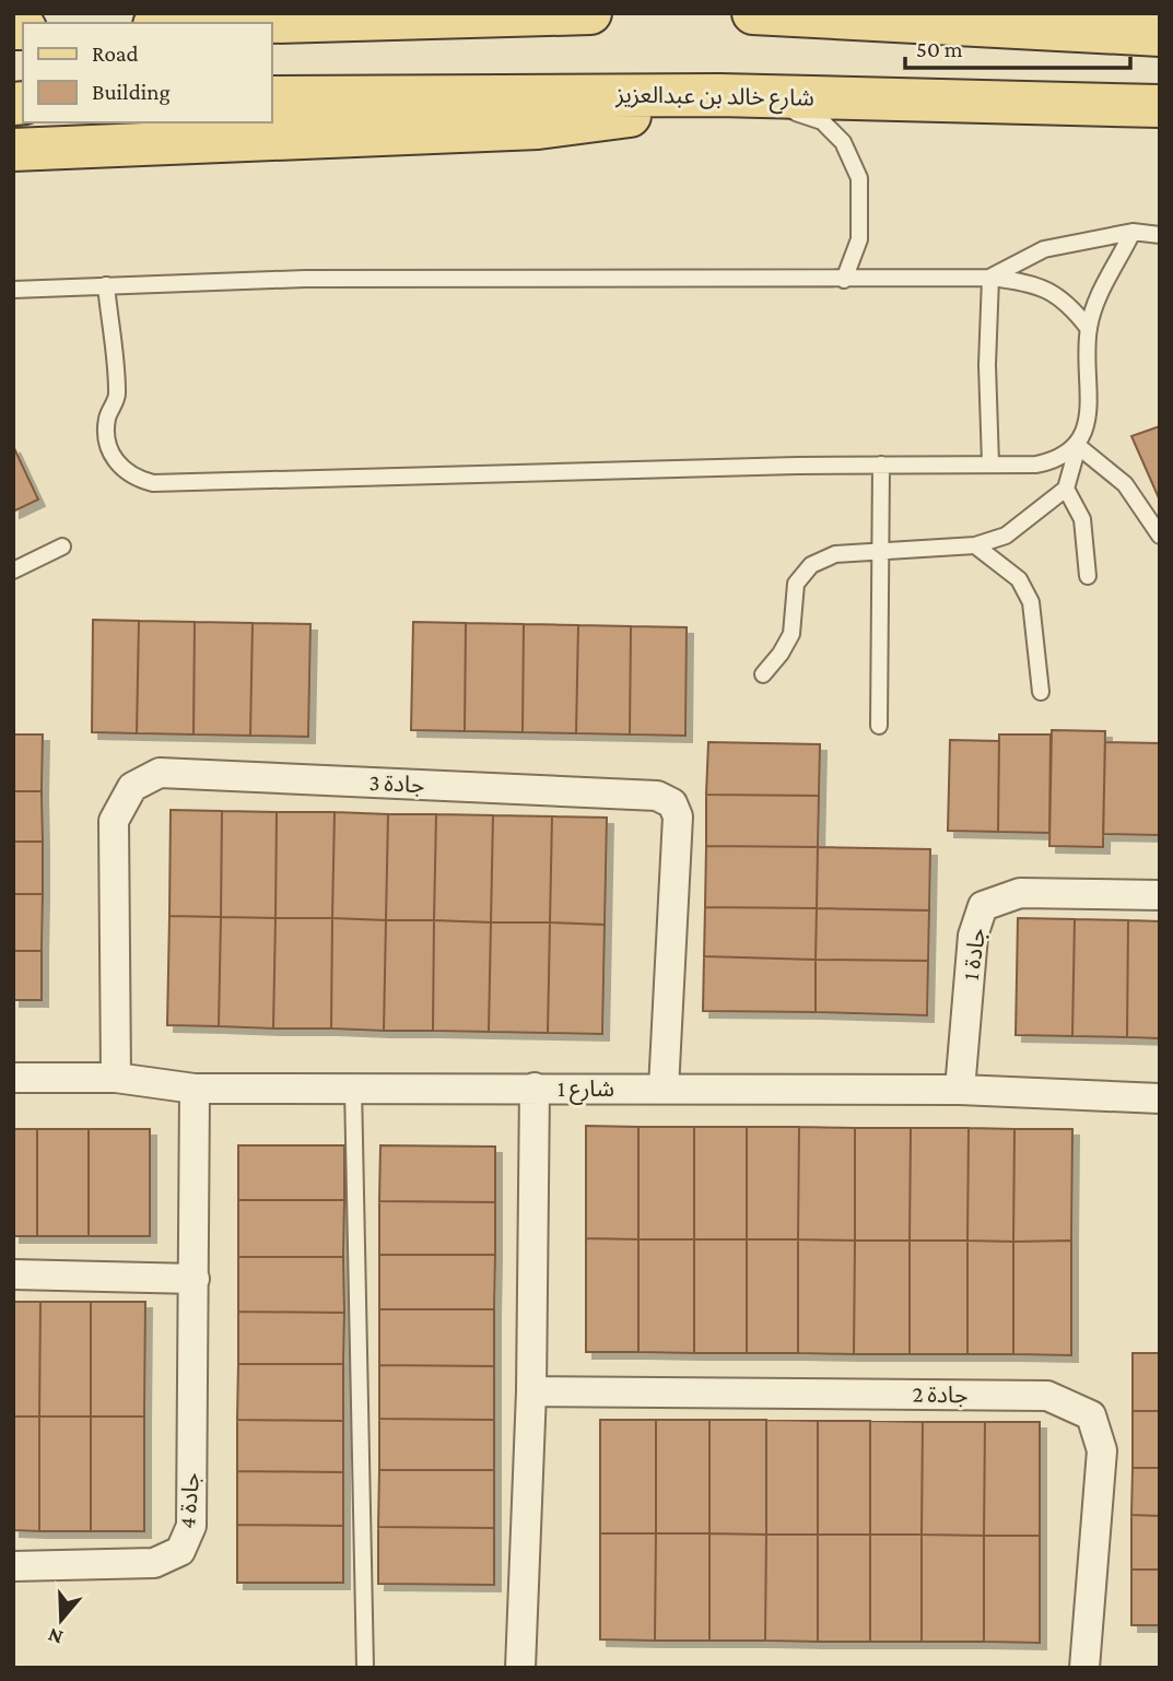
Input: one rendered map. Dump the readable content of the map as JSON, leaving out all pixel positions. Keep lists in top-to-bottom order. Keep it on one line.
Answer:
{"streets":{"main road":["شارع خالد بن عبدالعزيز"],"street":["جادة 3","جادة 1","شارع 1","جادة 2","جادة 4"]},"crossings":[["جادة 3","شارع 1"],["جادة 1","شارع 1"],["شارع 1","جادة 4"]],"legend":["Road","Building"],"scale_bar":"50 m","north":"bottom"}
